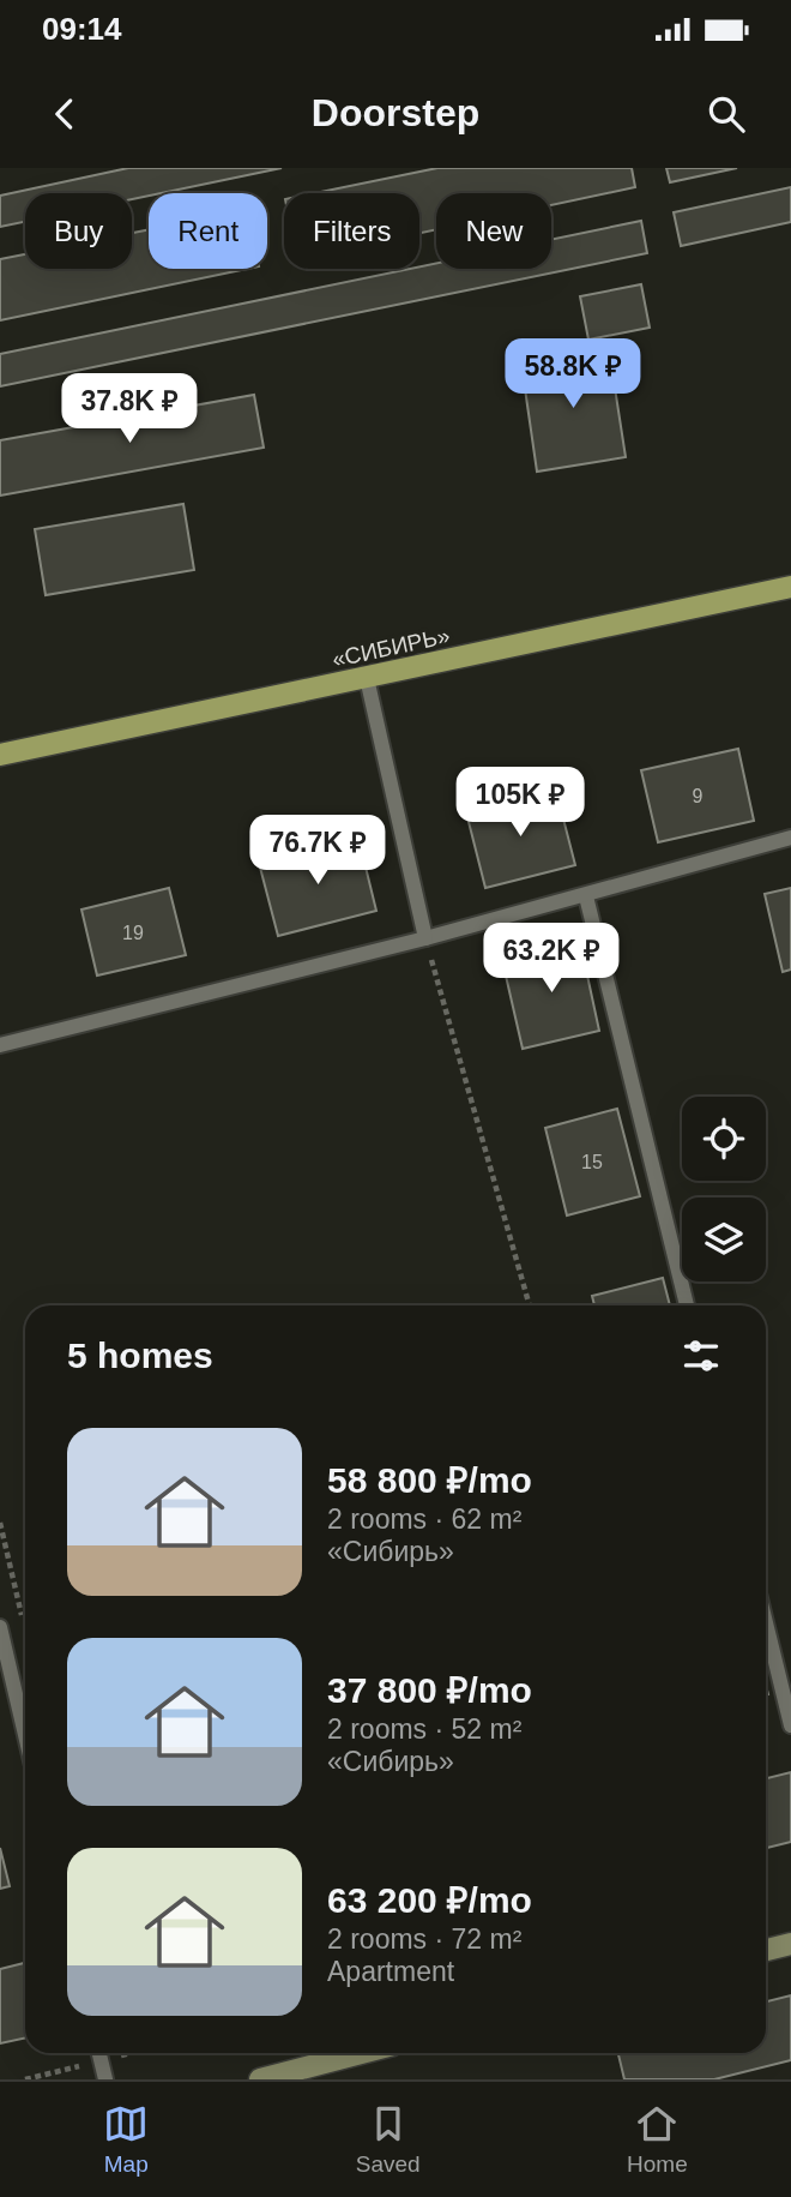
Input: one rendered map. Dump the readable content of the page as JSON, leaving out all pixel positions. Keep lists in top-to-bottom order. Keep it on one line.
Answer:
{"streets":{"main road":["«СИБИРЬ»"]},"house_numbers":["9","19","15"],"page":{"status":"09:14","header":"Doorstep","chip":["Buy","Rent","Filters","New"],"price":["58.8K ₽","37.8K ₽","105K ₽","76.7K ₽","63.2K ₽"],"heading":"5 homes","list":[{"name":"58 800 ₽/mo","note":"2 rooms · 62 m² · «Сибирь»"},{"name":"37 800 ₽/mo","note":"2 rooms · 52 m² · «Сибирь»"},{"name":"63 200 ₽/mo","note":"2 rooms · 72 m² · Apartment"}],"tabs":["Map","Saved","Home"]}}
